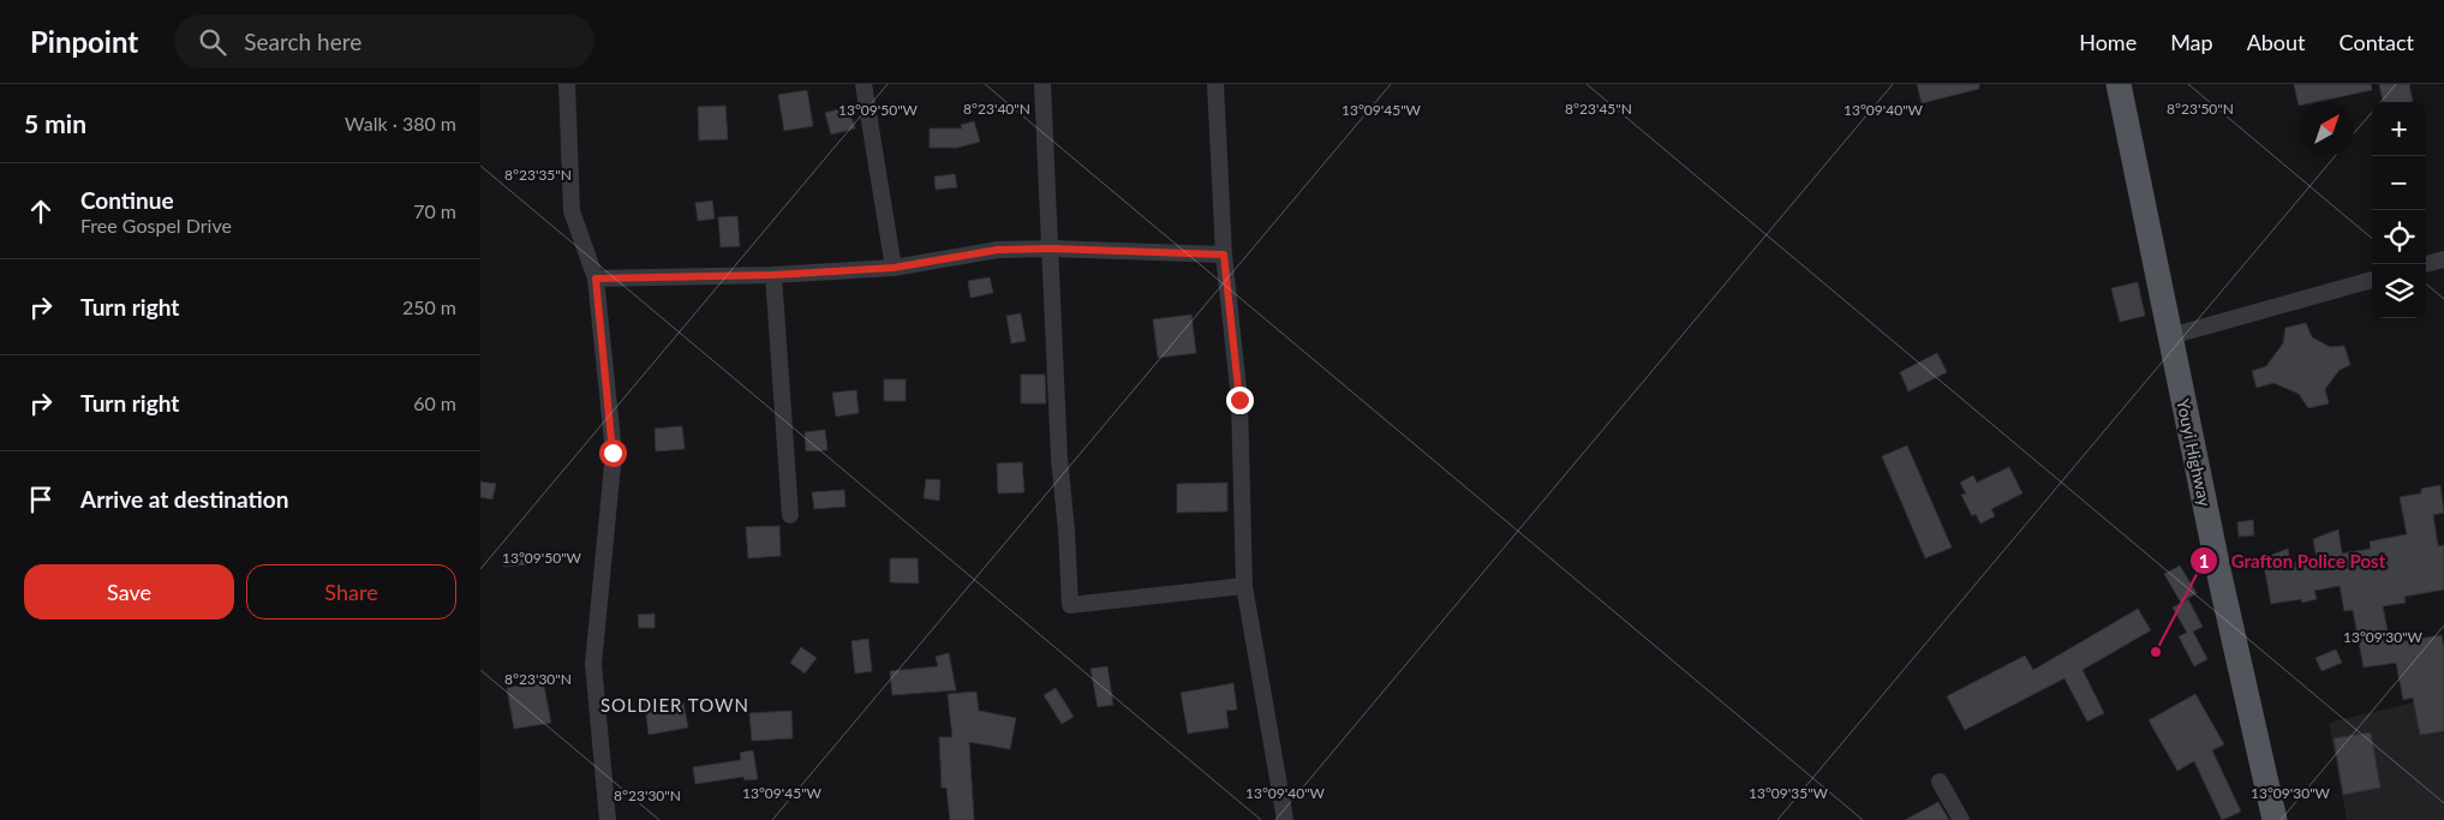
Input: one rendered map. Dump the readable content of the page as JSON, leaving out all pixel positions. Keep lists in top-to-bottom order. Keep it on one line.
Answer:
{"streets":{"main road":["Youyi Highway"]},"districts":["SOLDIER TOWN"],"places":["Grafton Police Post"],"north":"top right","page":{"header":"Pinpoint","search":"Search here","nav":["Home","Map","About","Contact"],"heading":["5 min","Walk · 380 m"],"map_buttons":["+","−"],"list":[["Continue","Free Gospel Drive","70 m"],["Turn right","250 m"],["Turn right","60 m"],"Arrive at destination"],"buttons":["Save","Share"]},"coordinates":["8°23'50\"N","8°23'40\"N","8°23'45\"N","13°09'50\"W","13°09'45\"W","13°09'40\"W","8°23'35\"N","13°09'30\"W","8°23'30\"N","13°09'35\"W"]}
